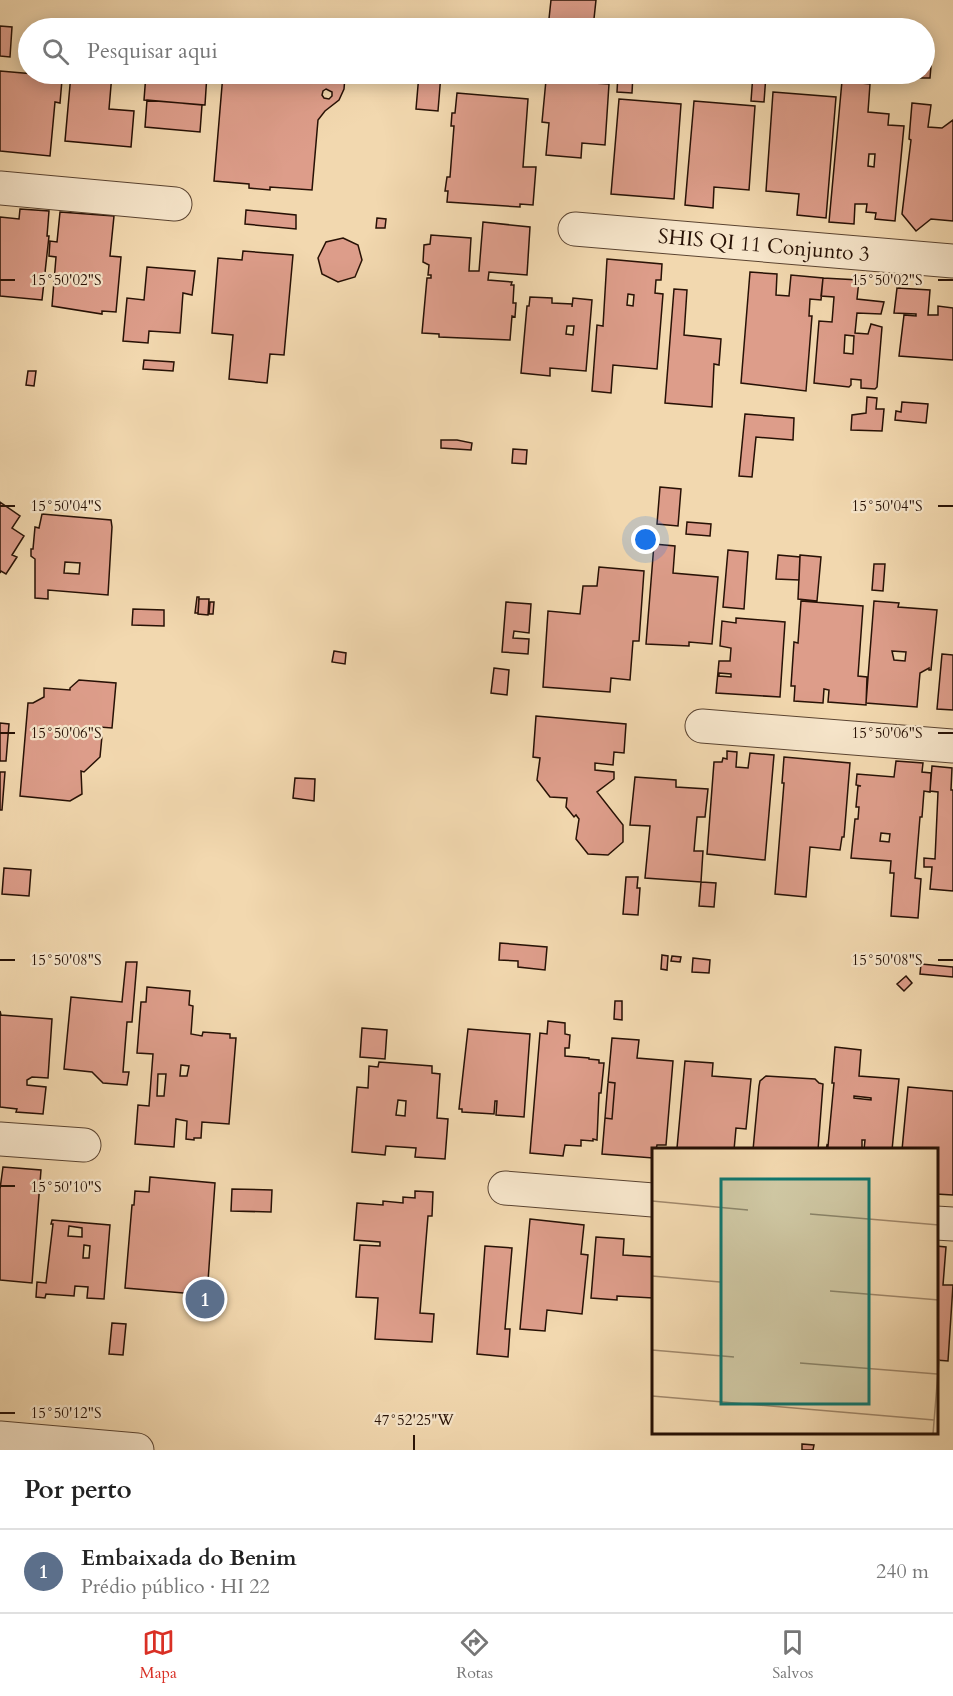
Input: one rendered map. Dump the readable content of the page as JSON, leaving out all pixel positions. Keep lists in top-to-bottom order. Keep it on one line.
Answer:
{"streets":{"street":["SHIS QI 11 Conjunto 3"]},"page":{"search":"Pesquisar aqui","pins":"1","heading":"Por perto","list":[{"mark":"1","name":"Embaixada do Benim","note":"Prédio público · HI 22","value":"240 m"}],"nav":["Mapa","Rotas","Salvos"]},"coordinates":["15°50'02\"S","15°50'04\"S","15°50'06\"S","15°50'08\"S","15°50'10\"S","15°50'12\"S","47°52'25\"W"]}
